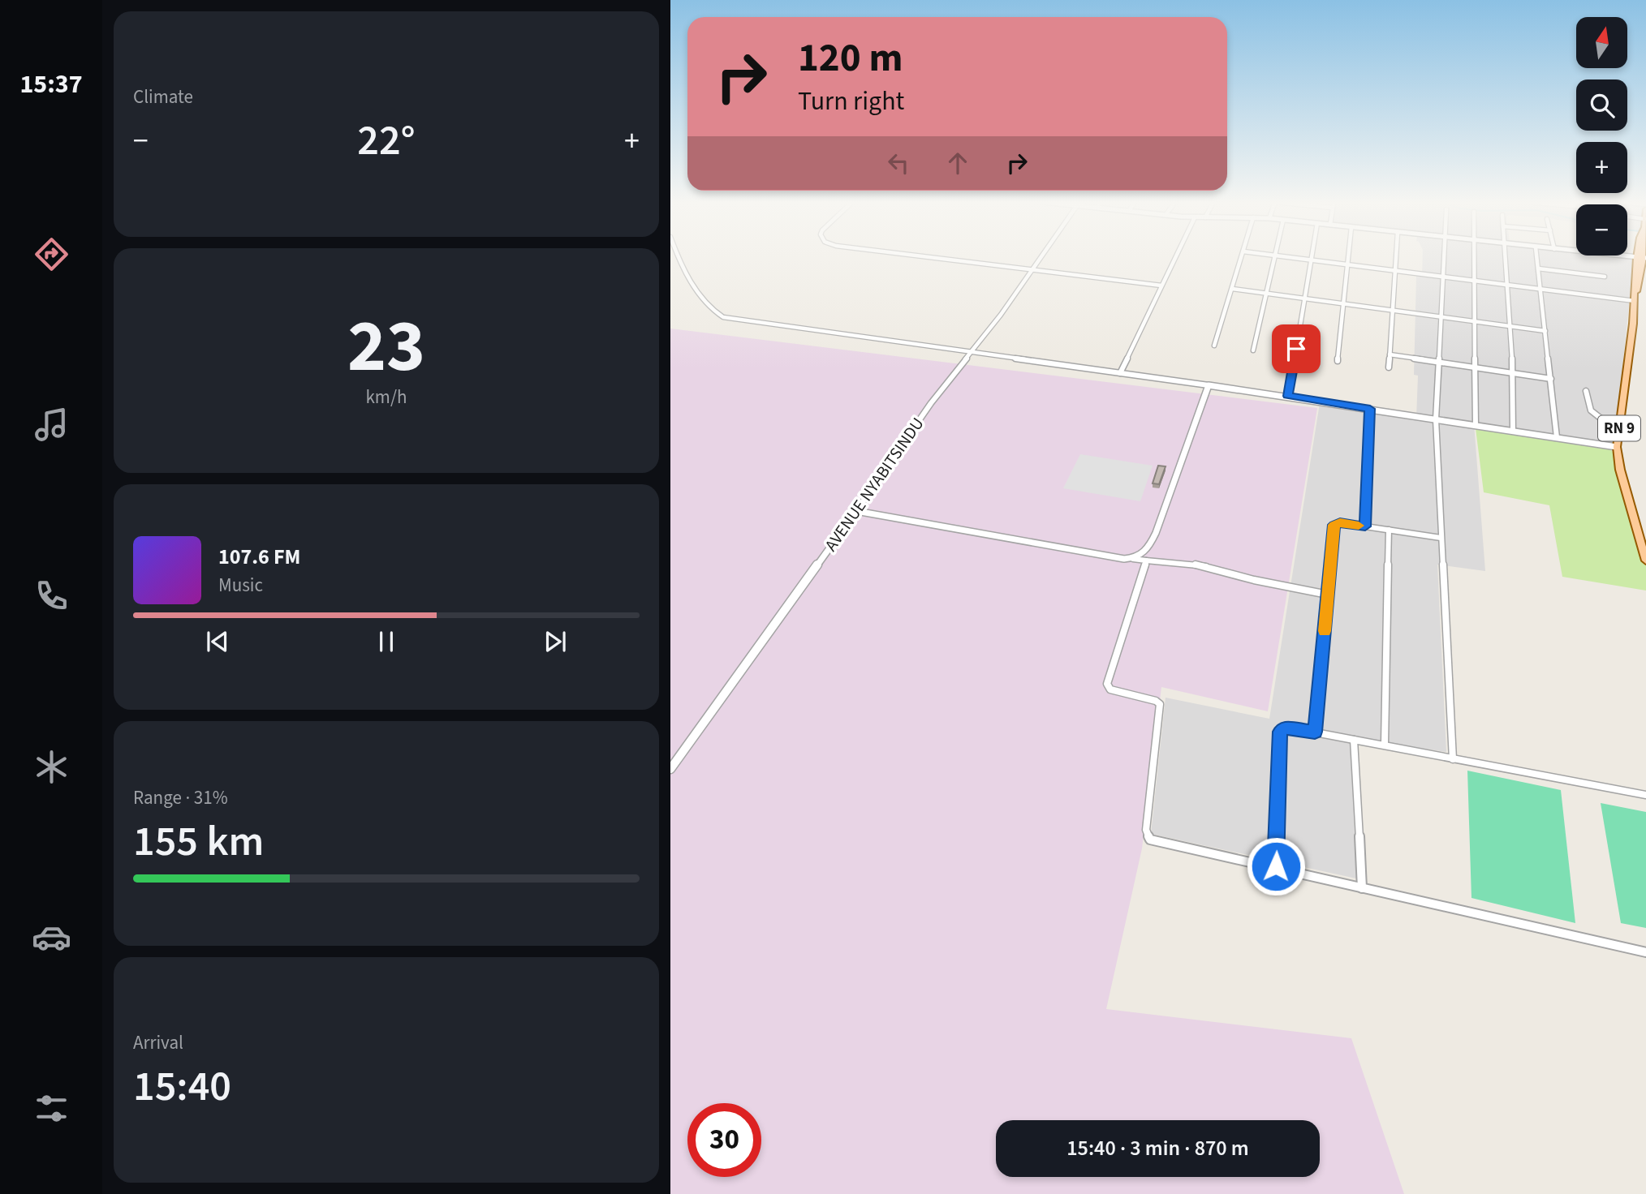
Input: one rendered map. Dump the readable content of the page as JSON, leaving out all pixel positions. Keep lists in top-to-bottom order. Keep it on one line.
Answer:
{"streets":{"main road":["RN 9"],"street":["AVENUE NYABITSINDU"]},"north":"top","page":{"tabs":"15:37","tile":["Climate",["23","km/h"],["Range · 31%","155 km"],["Arrival","15:40"]],"map_buttons":["+","−"],"turn":["120 m","Turn right"],"heat":["−","22°","+"],"song":["107.6 FM","Music"],"limit":"30","trip":"15:40 · 3 min · 870 m"}}
